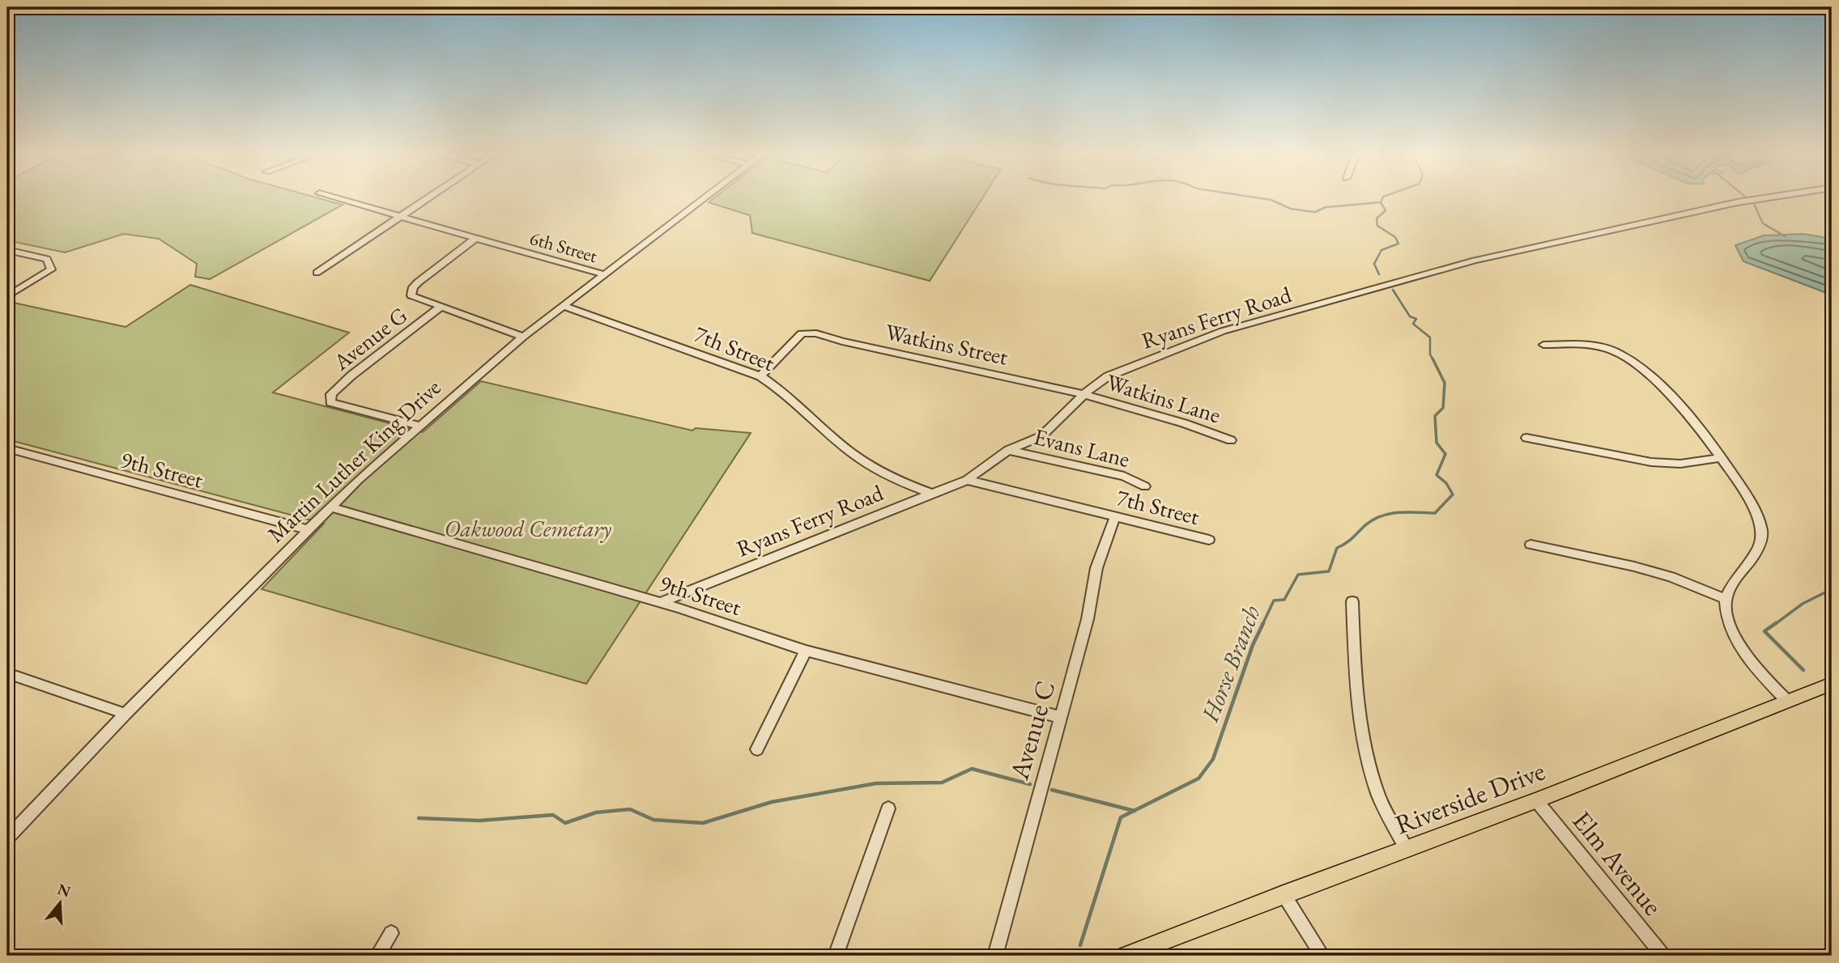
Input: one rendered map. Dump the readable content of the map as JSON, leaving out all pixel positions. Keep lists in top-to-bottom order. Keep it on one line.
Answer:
{"streets":{"main road":["Riverside Drive"],"street":["6th Street","Ryans Ferry Road","Avenue G","Watkins Street","7th Street","Watkins Lane","Evans Lane","Martin Luther King Drive","9th Street","Avenue C","Elm Avenue"]},"crossings":[["6th Street","Avenue G"],["6th Street","Martin Luther King Drive"],["Ryans Ferry Road","Watkins Street"],["Ryans Ferry Road","7th Street"],["Ryans Ferry Road","Watkins Lane"],["Ryans Ferry Road","Evans Lane"],["Ryans Ferry Road","9th Street"],["Avenue G","Martin Luther King Drive"],["Watkins Street","7th Street"],["Watkins Street","Watkins Lane"],["7th Street","Martin Luther King Drive"],["7th Street","Avenue C"],["Martin Luther King Drive","9th Street"],["9th Street","Avenue C"],["Riverside Drive","Elm Avenue"]],"water":["Horse Branch"],"parks":["Oakwood Cemetary"],"north":"top"}
